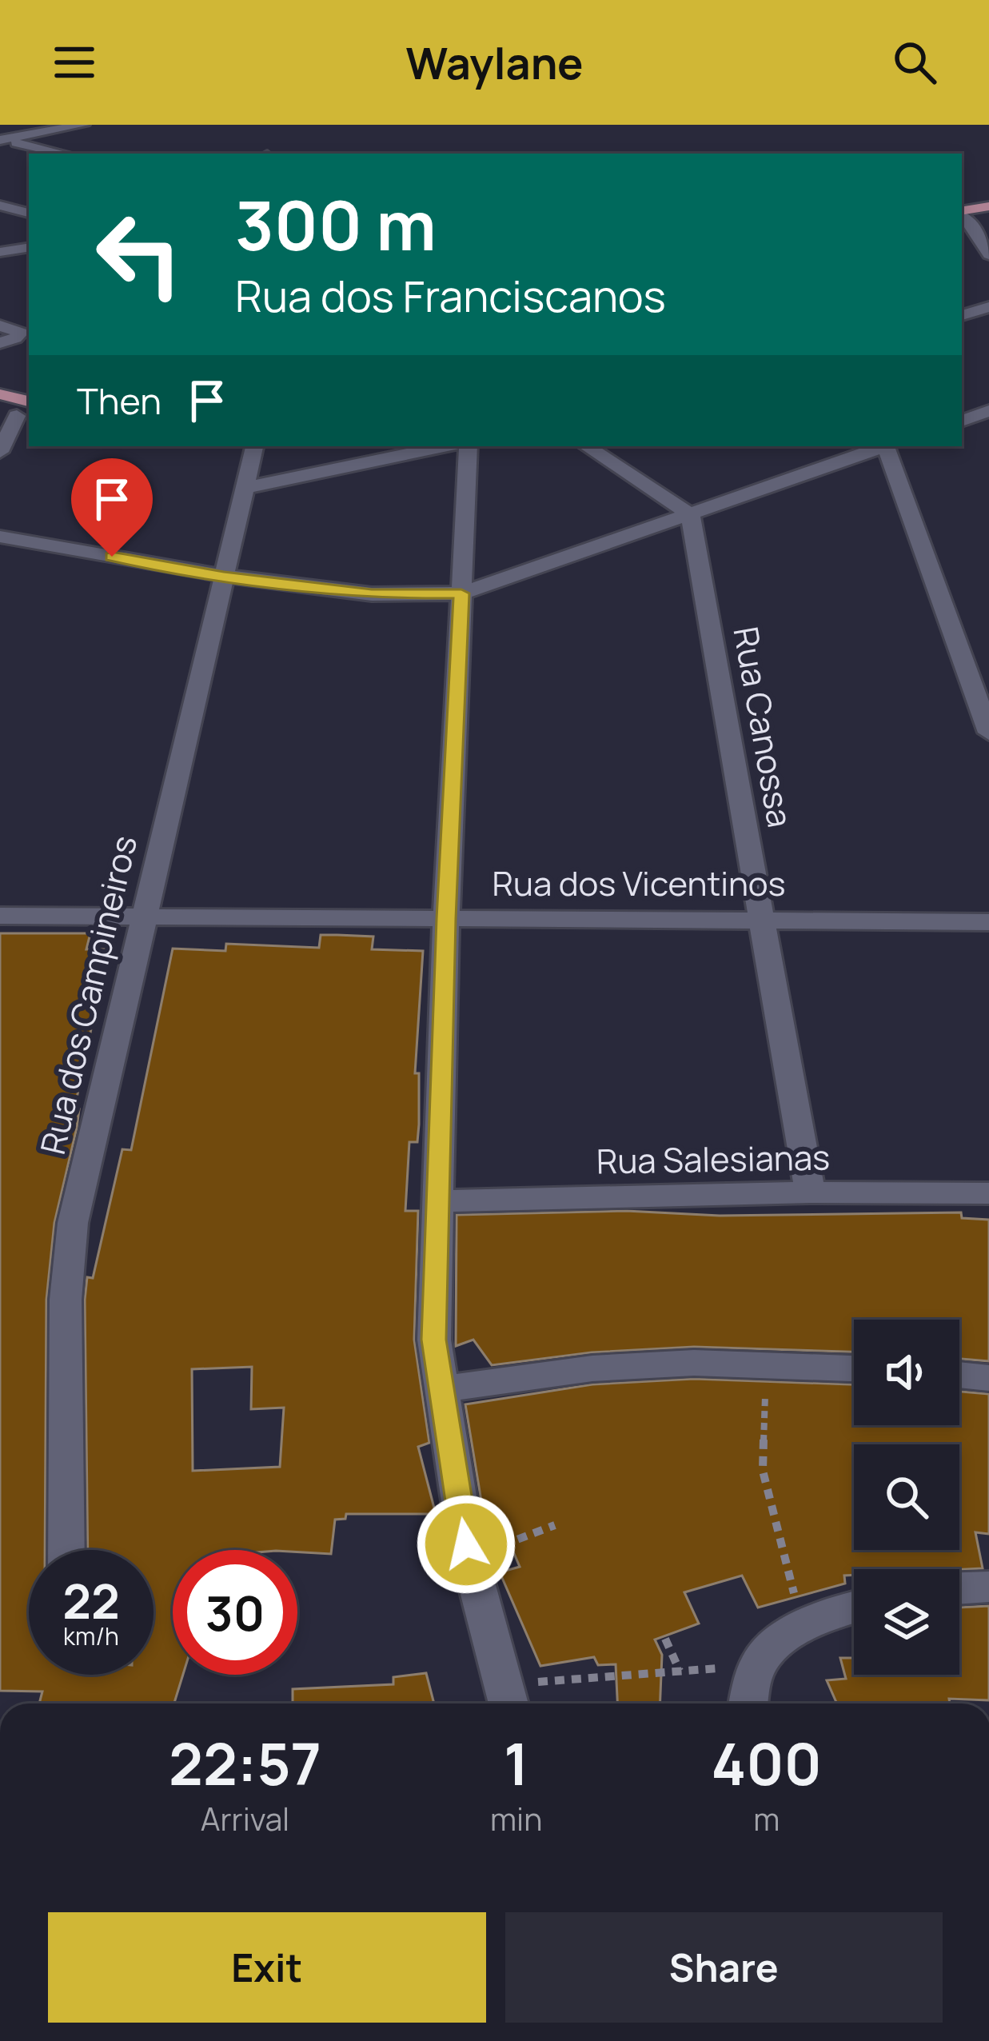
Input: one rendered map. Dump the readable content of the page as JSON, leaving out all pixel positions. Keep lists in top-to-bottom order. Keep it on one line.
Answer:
{"streets":{"street":["Rua Canossa","Rua dos Vicentinos","Rua dos Campineiros","Rua Salesianas"]},"crossings":[["Rua Canossa","Rua dos Vicentinos"],["Rua Canossa","Rua Salesianas"],["Rua dos Vicentinos","Rua dos Campineiros"]],"page":{"header":"Waylane","turn":["300 m","Rua dos Franciscanos"],"then":"Then","speed":"22 km/h","limit":"30","eta":["22:57","Arrival","1","min","400","m"],"buttons":["Exit","Share"]}}
